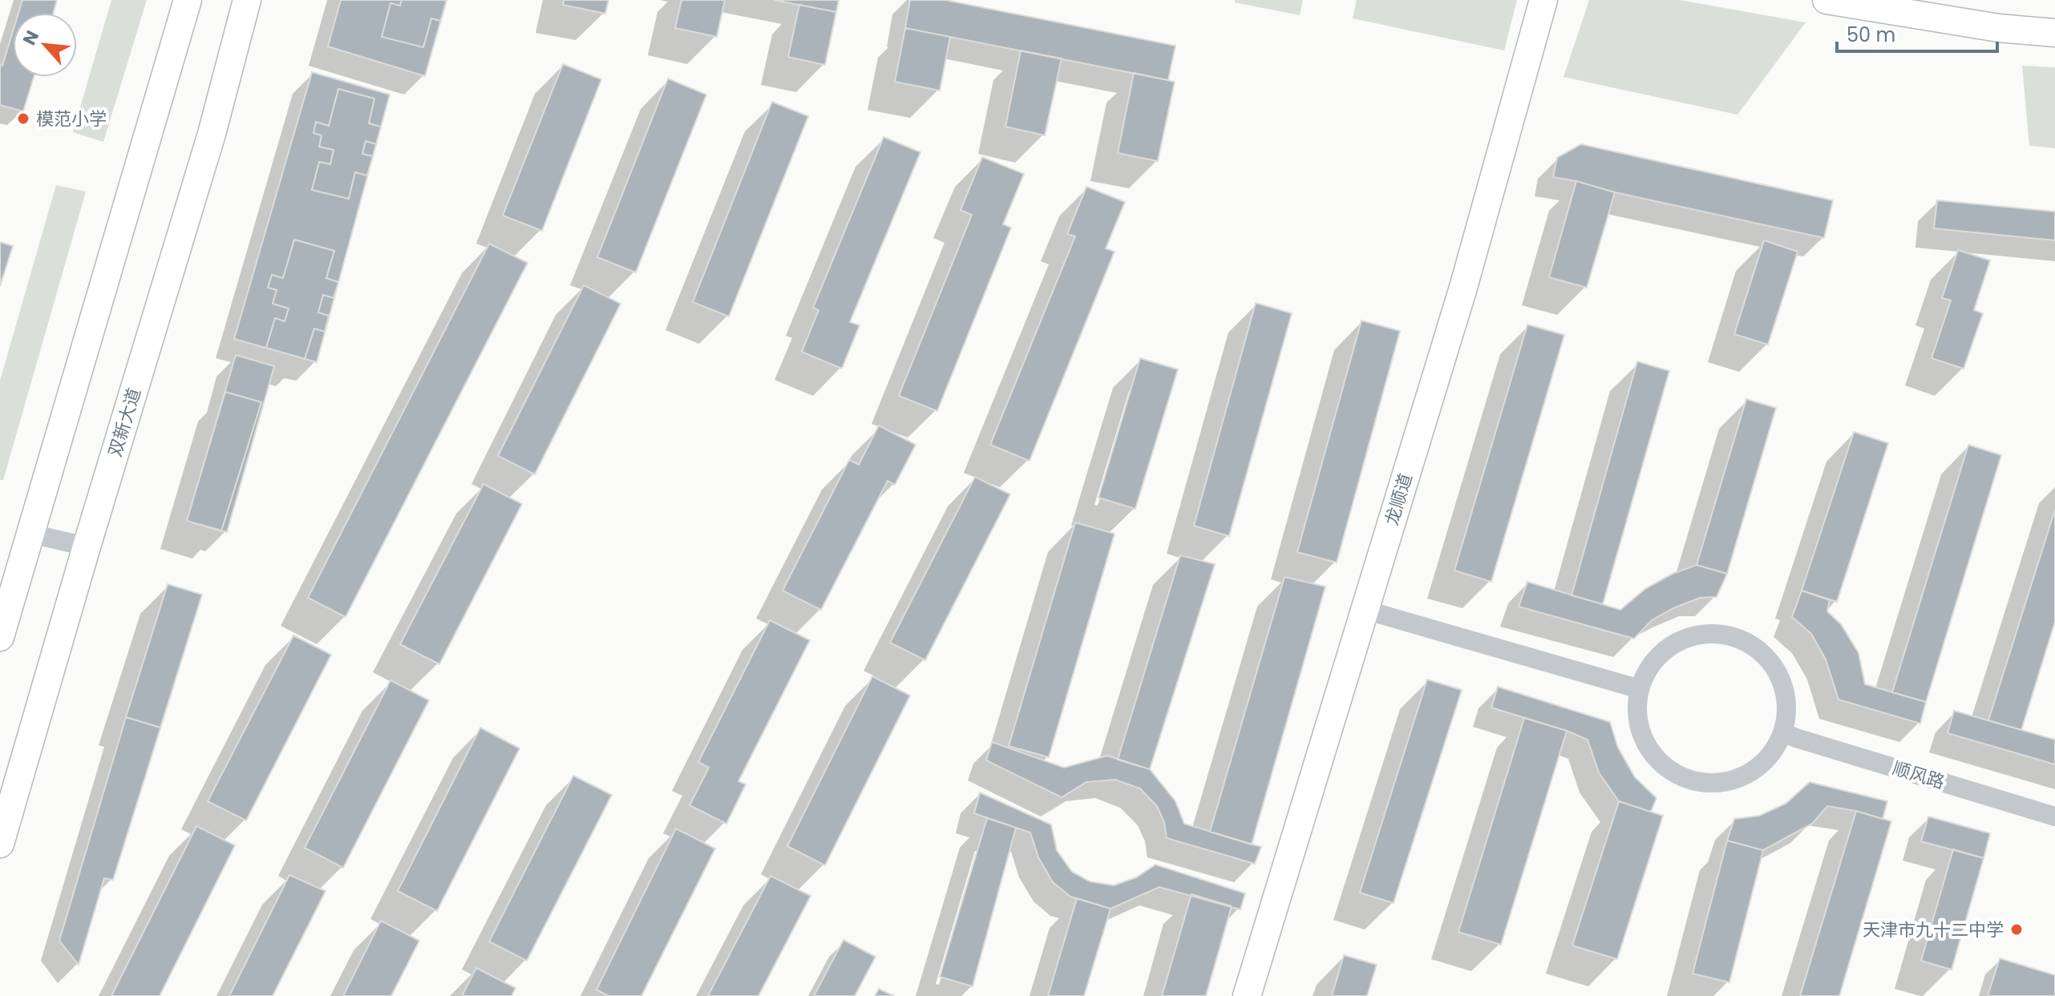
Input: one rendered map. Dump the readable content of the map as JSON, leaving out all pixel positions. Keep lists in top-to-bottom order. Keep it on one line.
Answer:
{"streets":{"main road":["双新大道","龙顺道"],"street":["顺风路"]},"places":["模范小学","天津市九十二中学"],"scale_bar":"50 m","north":"top left"}
